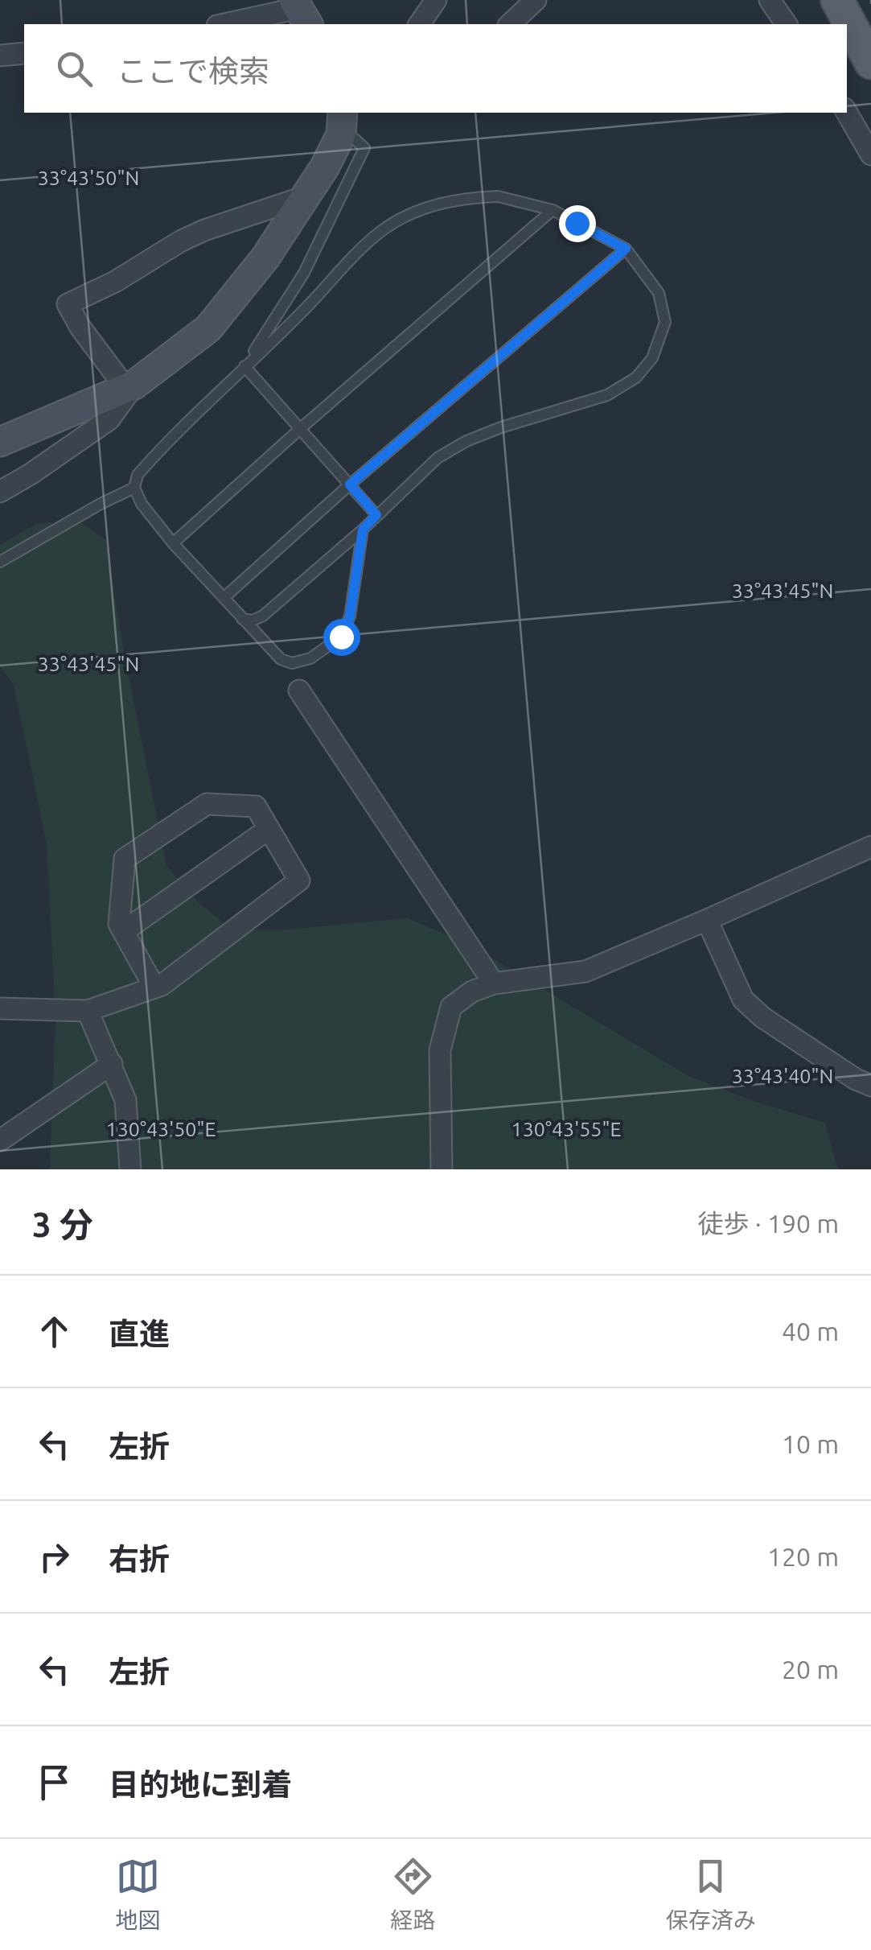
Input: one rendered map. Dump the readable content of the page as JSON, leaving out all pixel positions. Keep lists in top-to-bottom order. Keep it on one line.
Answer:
{"page":{"search":"ここで検索","heading":["3 分","徒歩 · 190 m"],"list":[["直進","40 m"],["左折","10 m"],["右折","120 m"],["左折","20 m"],"目的地に到着"],"nav":["地図","経路","保存済み"]},"coordinates":["33°43'50\"N","33°43'45\"N","33°43'40\"N","130°43'50\"E","130°43'55\"E"]}
